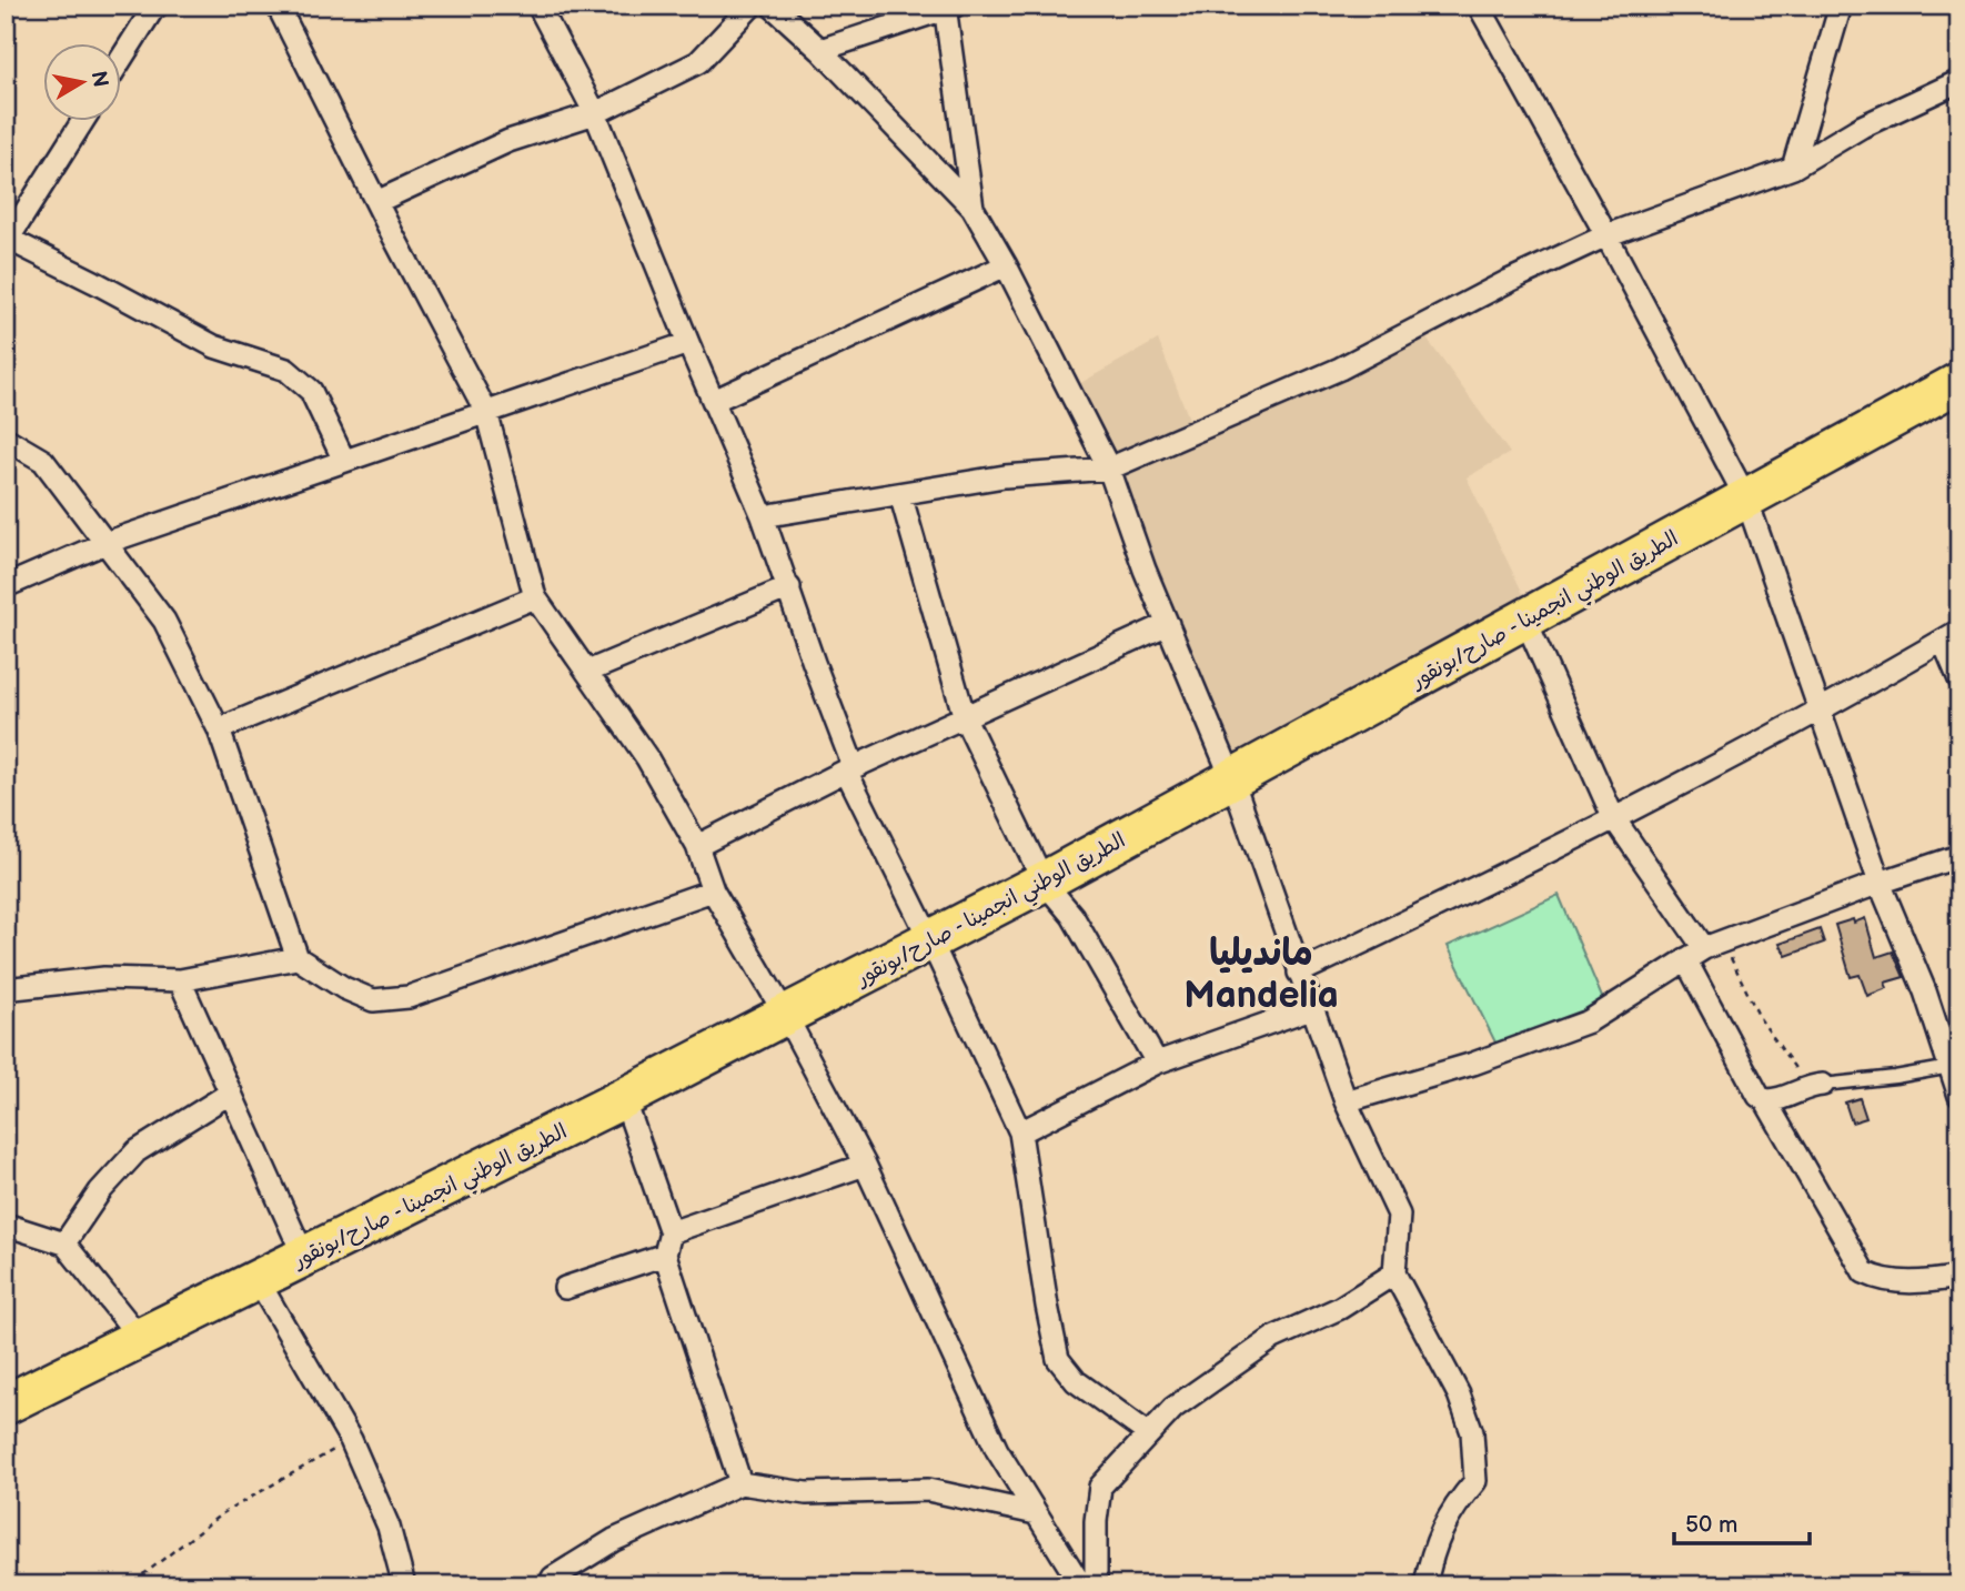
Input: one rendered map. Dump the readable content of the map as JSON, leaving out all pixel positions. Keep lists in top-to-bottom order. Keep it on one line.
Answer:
{"streets":{"highway":["الطريق الوطني انجمينا - صارح/بونقور"]},"districts":["مانديليا Mandelia"],"scale_bar":"50 m","north":"right"}
